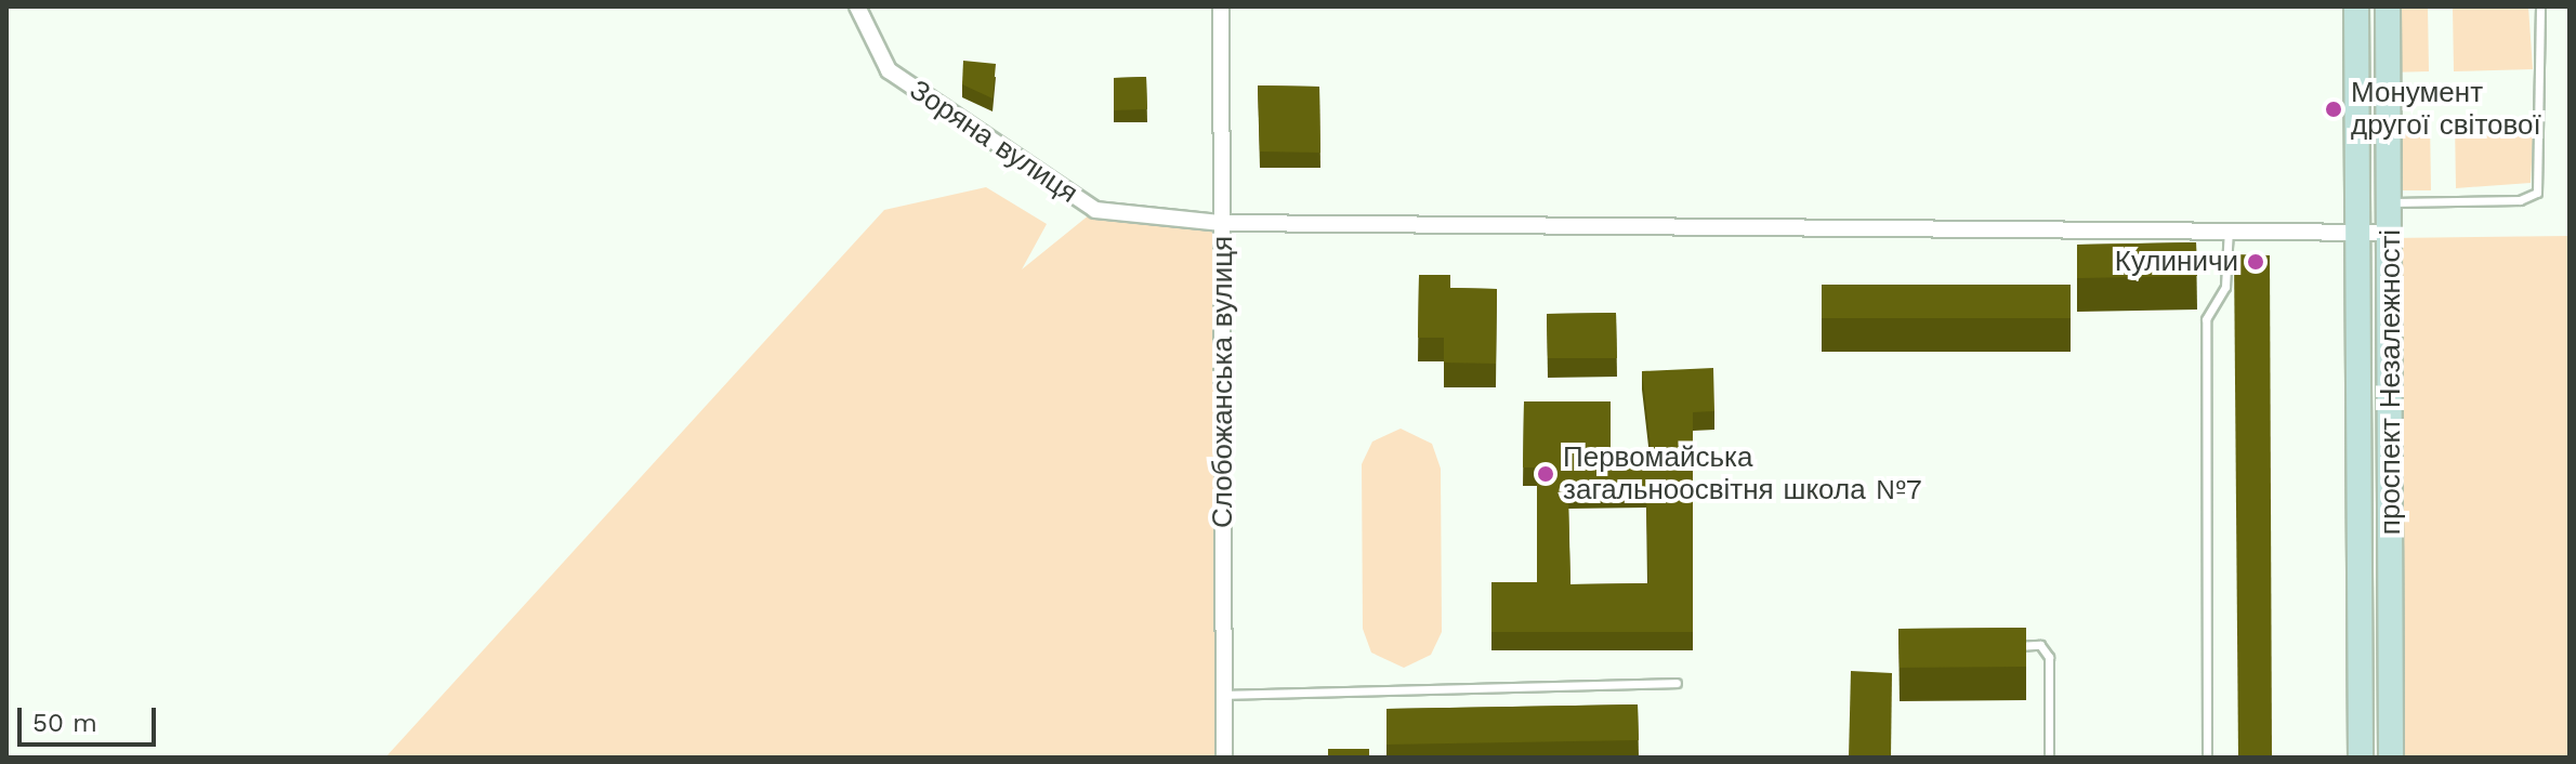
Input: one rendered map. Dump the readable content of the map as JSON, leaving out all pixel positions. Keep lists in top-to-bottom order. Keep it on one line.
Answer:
{"streets":{"street":["Зоряна вулиця","Слобожанська вулиця","проспект Незалежності"]},"crossings":[["Зоряна вулиця","Слобожанська вулиця"],["Зоряна вулиця","проспект Незалежності"]],"places":["Монумент другої світової","Кулиничи","Первомайська загальноосвітня школа №7"],"scale_bar":"50 m"}
